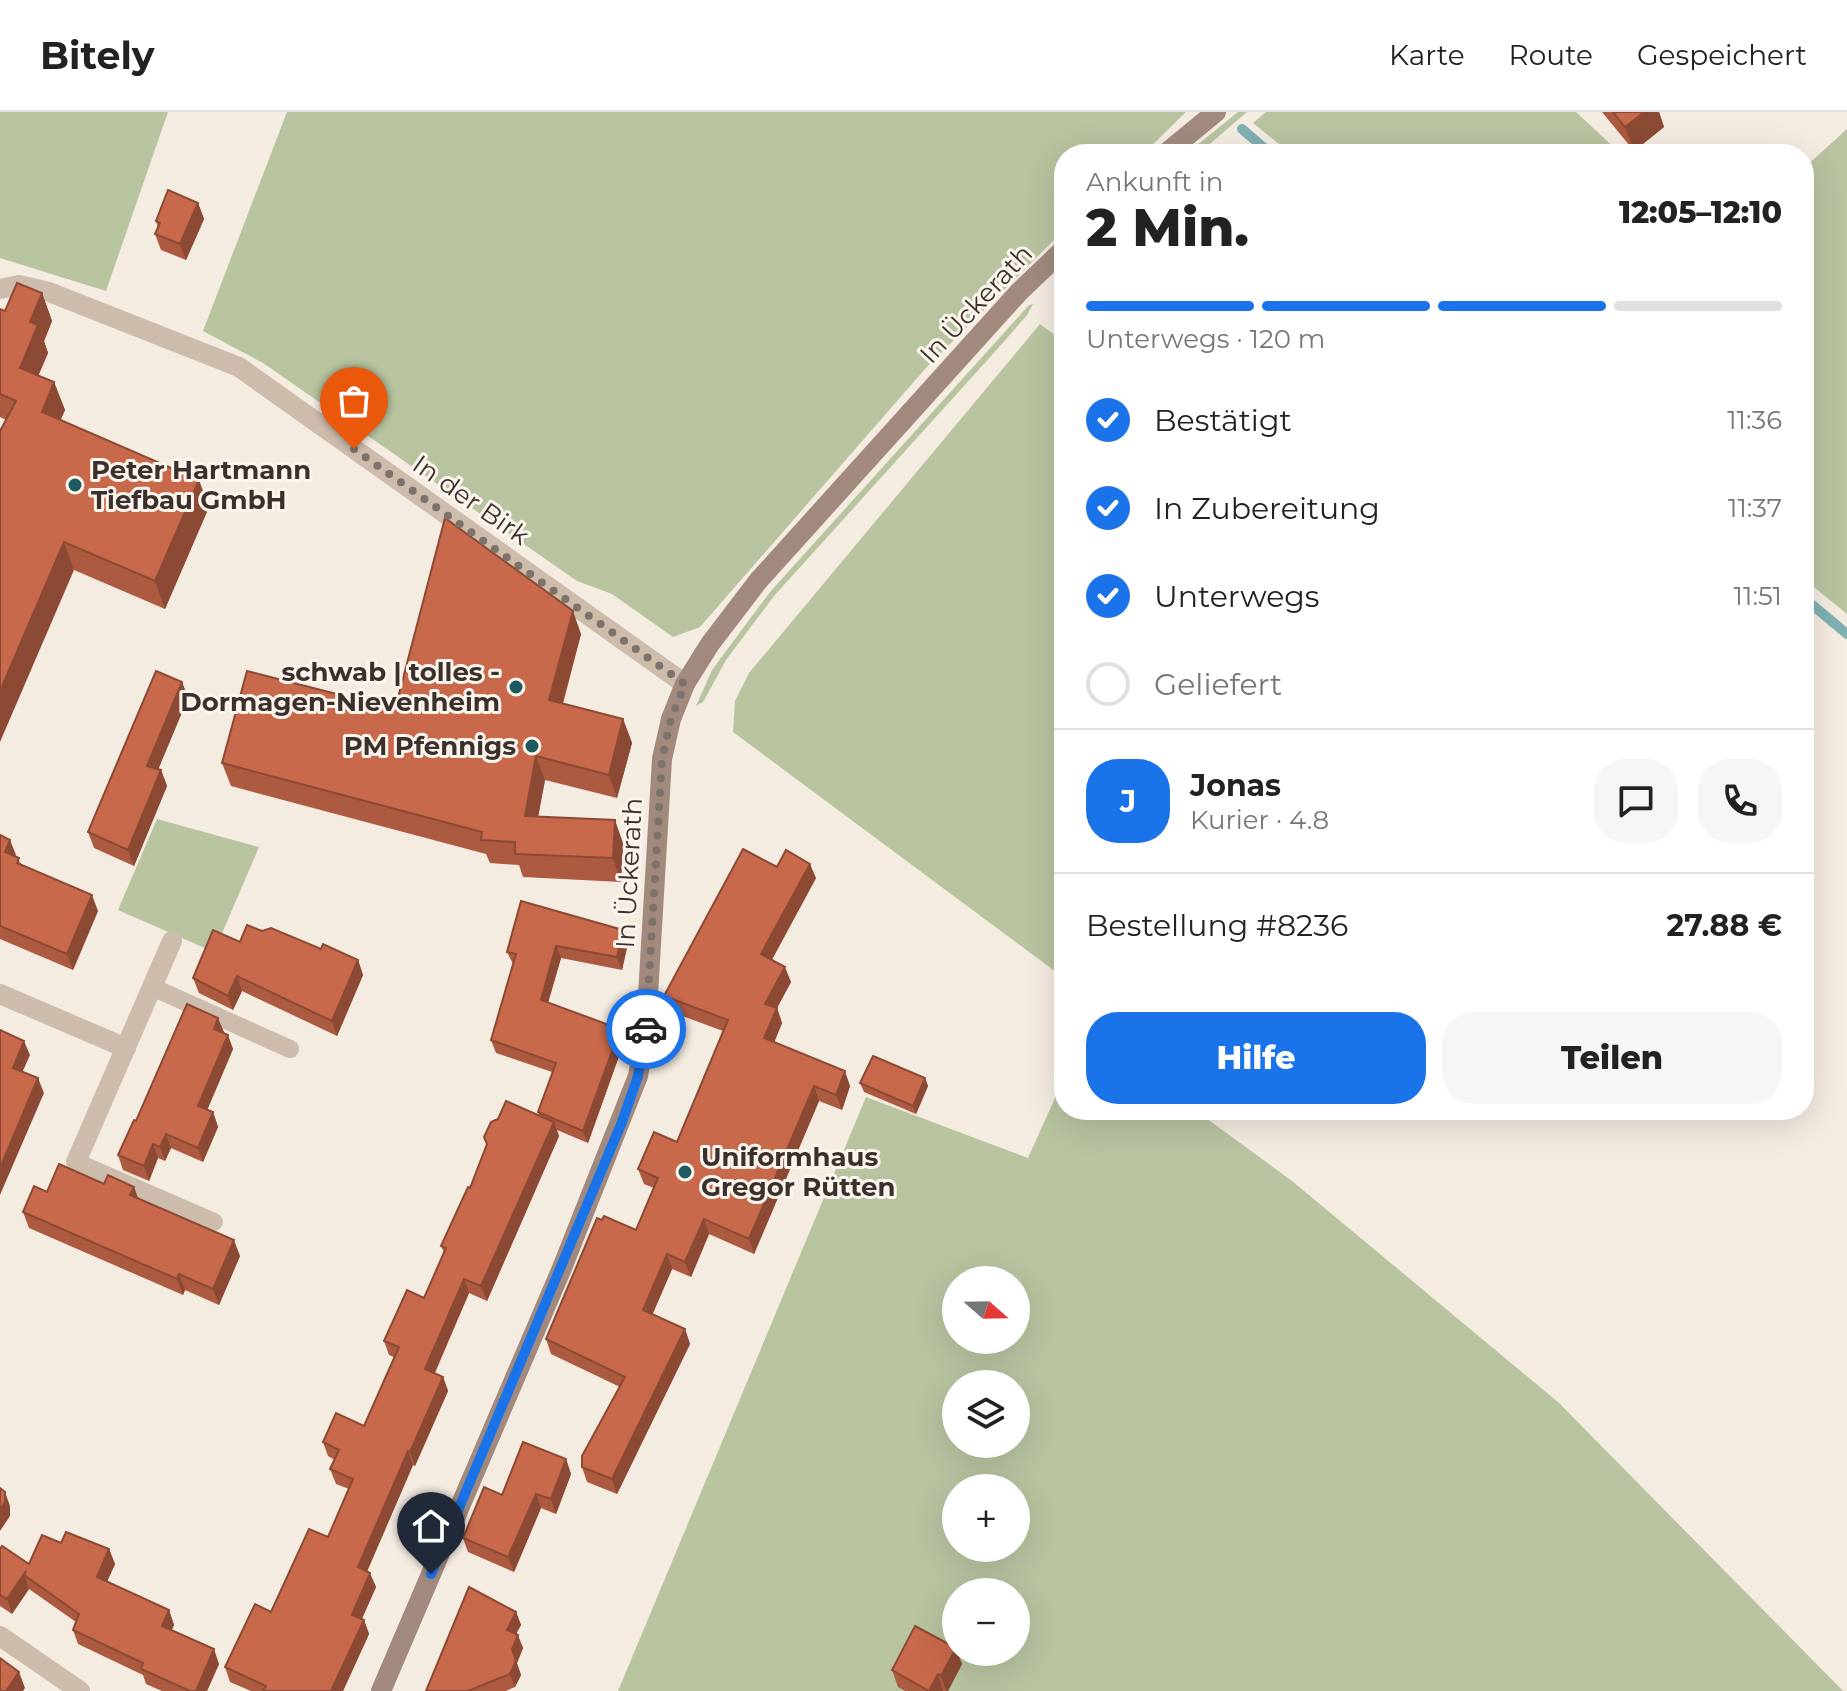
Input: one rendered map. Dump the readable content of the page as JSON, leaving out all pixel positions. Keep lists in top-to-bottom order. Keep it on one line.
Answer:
{"streets":{"main road":["In Ückerath"],"street":["In der Birk"]},"crossings":[["In Ückerath","In der Birk"]],"places":["Peter Hartmann Tiefbau GmbH","schwab | tolles - Dormagen-Nievenheim","PM Pfennigs","Uniformhaus Gregor Rütten"],"north":"right","page":{"header":"Bitely","nav":["Karte","Route","Gespeichert"],"heading":["2 Min.","Ankunft in","12:05–12:10"],"panel":["Jonas","Kurier · 4.8","Bestellung #8236","27.88 €"],"bar":"Unterwegs · 120 m","list":[["Bestätigt","11:36"],["In Zubereitung","11:37"],["Unterwegs","11:51"],"Geliefert"],"round":"J","buttons":["Hilfe","Teilen"],"map_buttons":["+","−"]}}
